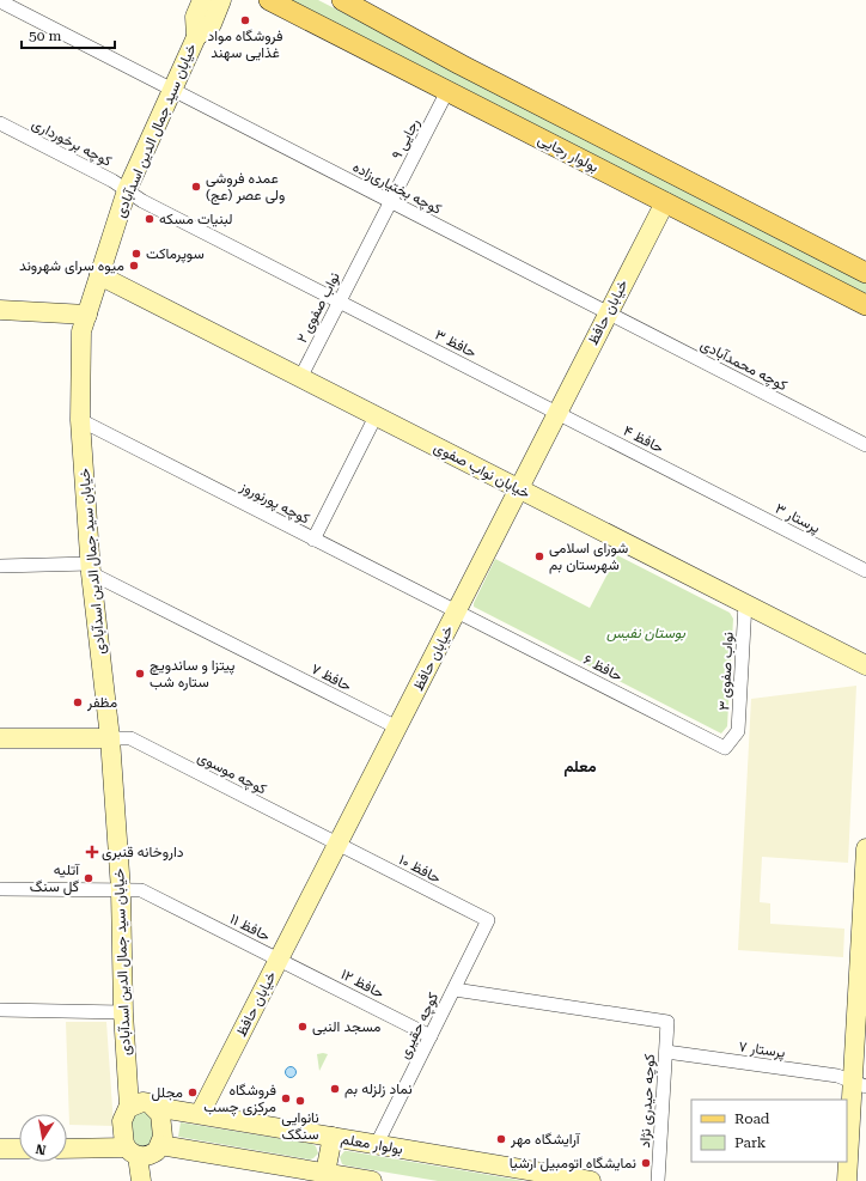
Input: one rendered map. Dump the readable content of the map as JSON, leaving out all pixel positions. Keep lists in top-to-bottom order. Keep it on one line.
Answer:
{"streets":{"main road":["بولوار رجایی"],"street":["خیابان سید جمال الدین اسدآبادی","رجایی ۹","کوچه برخورداری","کوچه بختیاری‌زاده","نواب صفوی ۲","خیابان حافظ","حافظ ۳","کوچه محمدآبادی","حافظ ۴","خیابان نواب صفوی","کوچه پورنوروز","پرستار ۳","حافظ ۶","نواب صفوی ۳","حافظ ۷","کوچه موسوی","حافظ ۱۰","حافظ ۱۱","حافظ ۱۲","کوچه حقیری","پرستار ۷","کوچه حیدری نژاد","بولوار معلم"]},"crossings":[["خیابان سید جمال الدین اسدآبادی","کوچه برخورداری"],["خیابان سید جمال الدین اسدآبادی","کوچه بختیاری‌زاده"],["خیابان سید جمال الدین اسدآبادی","خیابان نواب صفوی"],["خیابان سید جمال الدین اسدآبادی","کوچه پورنوروز"],["خیابان سید جمال الدین اسدآبادی","حافظ ۷"],["خیابان سید جمال الدین اسدآبادی","کوچه موسوی"],["خیابان سید جمال الدین اسدآبادی","حافظ ۱۱"],["خیابان سید جمال الدین اسدآبادی","بولوار معلم"],["رجایی ۹","بولوار رجایی"],["رجایی ۹","کوچه بختیاری‌زاده"],["رجایی ۹","نواب صفوی ۲"],["کوچه برخورداری","نواب صفوی ۲"],["کوچه برخورداری","حافظ ۳"],["بولوار رجایی","خیابان حافظ"],["کوچه بختیاری‌زاده","خیابان حافظ"],["کوچه بختیاری‌زاده","کوچه محمدآبادی"],["نواب صفوی ۲","حافظ ۳"],["نواب صفوی ۲","خیابان نواب صفوی"],["خیابان حافظ","حافظ ۳"],["خیابان حافظ","کوچه محمدآبادی"],["خیابان حافظ","حافظ ۴"],["خیابان حافظ","خیابان نواب صفوی"],["خیابان حافظ","کوچه پورنوروز"],["خیابان حافظ","حافظ ۶"],["خیابان حافظ","حافظ ۷"],["خیابان حافظ","کوچه موسوی"],["خیابان حافظ","حافظ ۱۰"],["خیابان حافظ","حافظ ۱۱"],["خیابان حافظ","حافظ ۱۲"],["خیابان حافظ","بولوار معلم"],["حافظ ۳","حافظ ۴"],["حافظ ۴","پرستار ۳"],["خیابان نواب صفوی","نواب صفوی ۳"],["کوچه پورنوروز","حافظ ۶"],["حافظ ۶","نواب صفوی ۳"],["کوچه موسوی","حافظ ۱۰"],["حافظ ۱۰","کوچه حقیری"],["حافظ ۱۱","حافظ ۱۲"],["حافظ ۱۲","کوچه حقیری"],["کوچه حقیری","کوچه حیدری نژاد"],["کوچه حقیری","بولوار معلم"],["پرستار ۷","کوچه حیدری نژاد"]],"districts":["معلم"],"parks":["بوستان نفیس"],"places":{"other":["فروشگاه مواد غذایی سهند","عمده فروشی ولی عصر (عج)","لبنیات مسکه","سوپرماکت","میوه سرای شهروند","شورای اسلامی شهرستان بم","پیتزا و ساندویچ ستاره شب","مظفر","آتلیه گل سنگ","مسجد النبی","نماد زلزله بم","مجلل","فروشگاه مرکزی چسب","نانوایی سنگک","آرایشگاه مهر","نمایشگاه اتومبیل ارشیا"],"health":["داروخانه قنبری"]},"legend":["Road","Park"],"scale_bar":"50 m","north":"bottom"}
